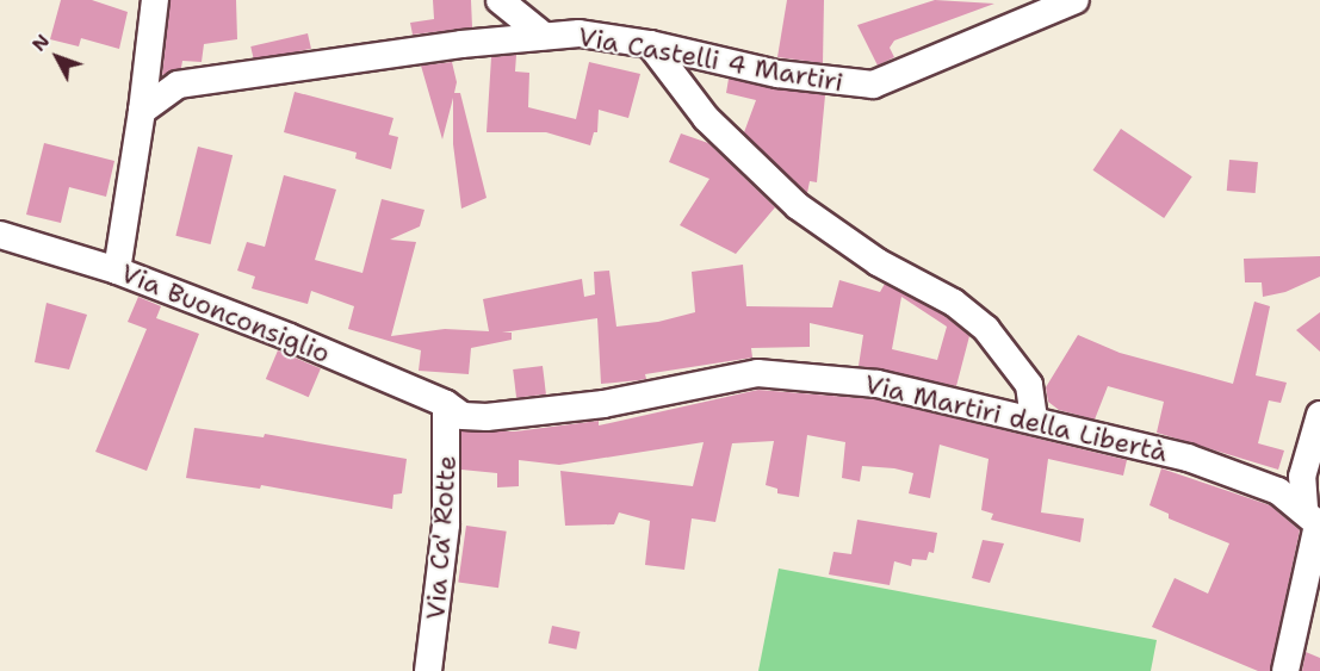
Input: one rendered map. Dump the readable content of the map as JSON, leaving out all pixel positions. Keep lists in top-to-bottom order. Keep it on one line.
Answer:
{"streets":{"street":["Via Castelli 4 Martiri","Via Buonconsiglio","Via Martiri della Libertà","Via Ca' Rotte"]},"crossings":[["Via Buonconsiglio","Via Martiri della Libertà"],["Via Buonconsiglio","Via Ca' Rotte"],["Via Martiri della Libertà","Via Ca' Rotte"]],"north":"top left"}
